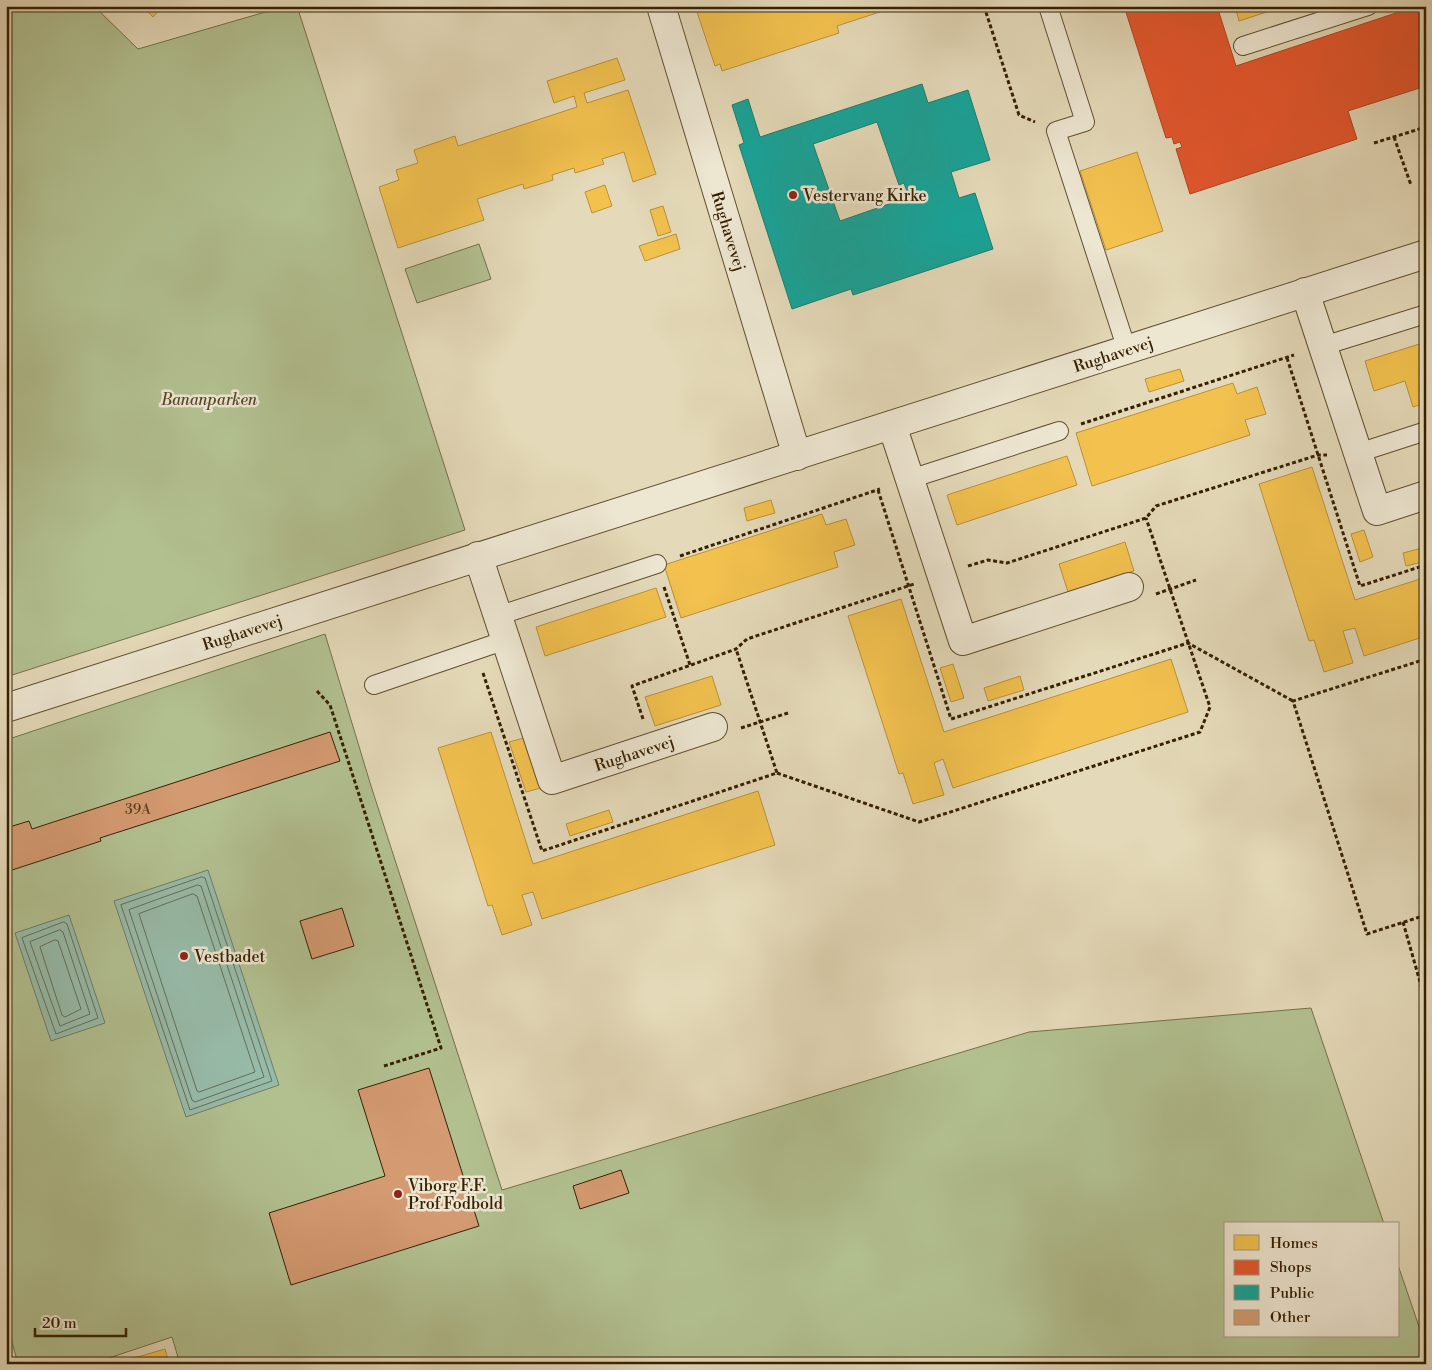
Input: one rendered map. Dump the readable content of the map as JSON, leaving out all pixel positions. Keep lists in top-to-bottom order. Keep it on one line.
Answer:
{"streets":{"street":["Rughavevej"]},"parks":["Bananparken"],"places":["Vestervang Kirke","Vestbadet","Viborg F.F. Prof Fodbold"],"house_numbers":["39A"],"legend":["Homes","Shops","Public","Other"],"scale_bar":"20 m"}
